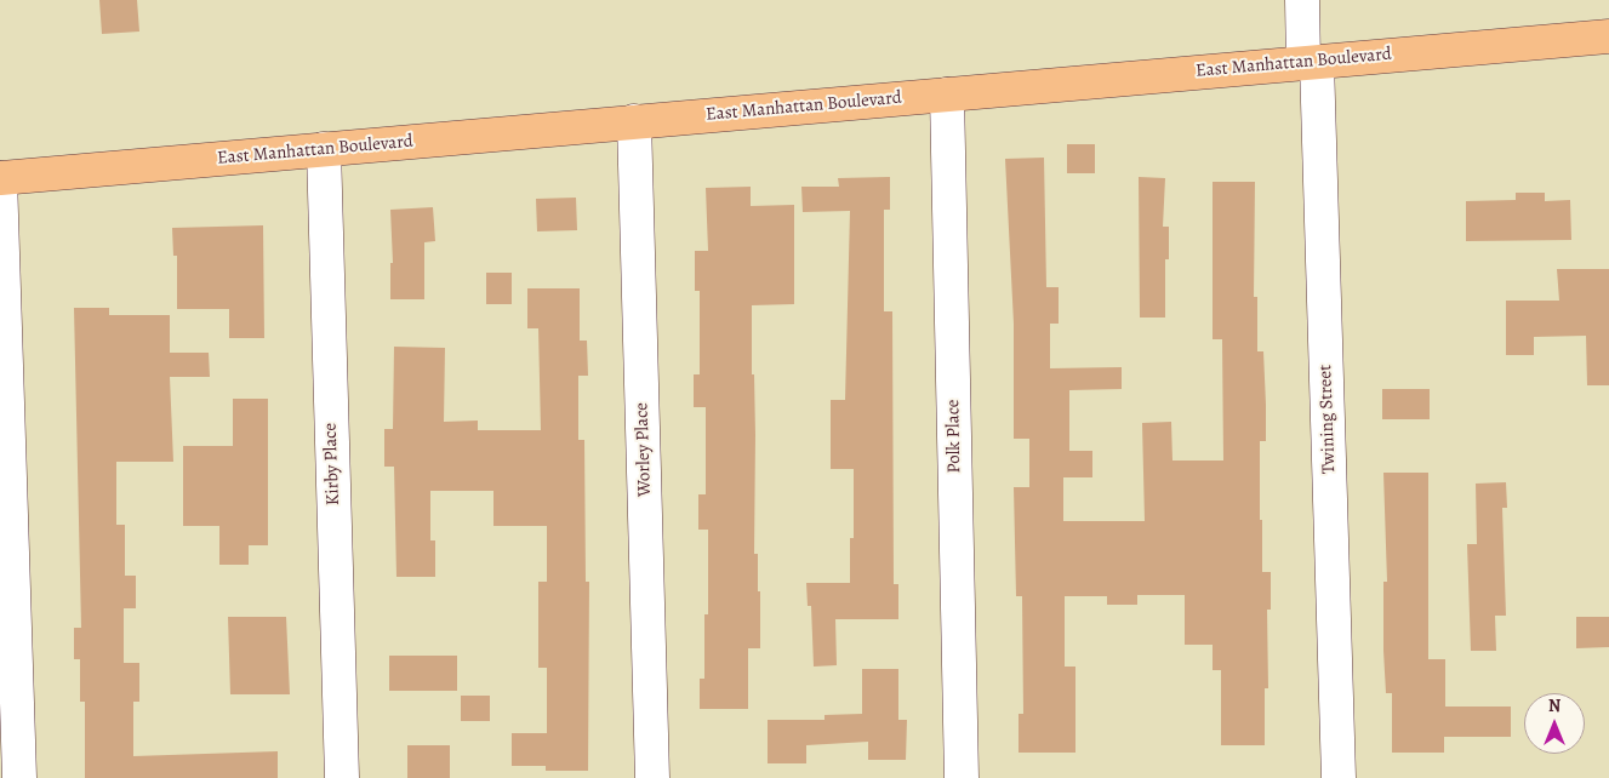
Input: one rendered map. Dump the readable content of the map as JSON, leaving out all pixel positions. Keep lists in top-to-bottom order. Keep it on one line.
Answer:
{"streets":{"main road":["East Manhattan Boulevard"],"street":["Twining Street","Polk Place","Worley Place","Kirby Place"]},"crossings":[["East Manhattan Boulevard","Twining Street"],["East Manhattan Boulevard","Polk Place"],["East Manhattan Boulevard","Worley Place"],["East Manhattan Boulevard","Kirby Place"]],"north":"top"}
